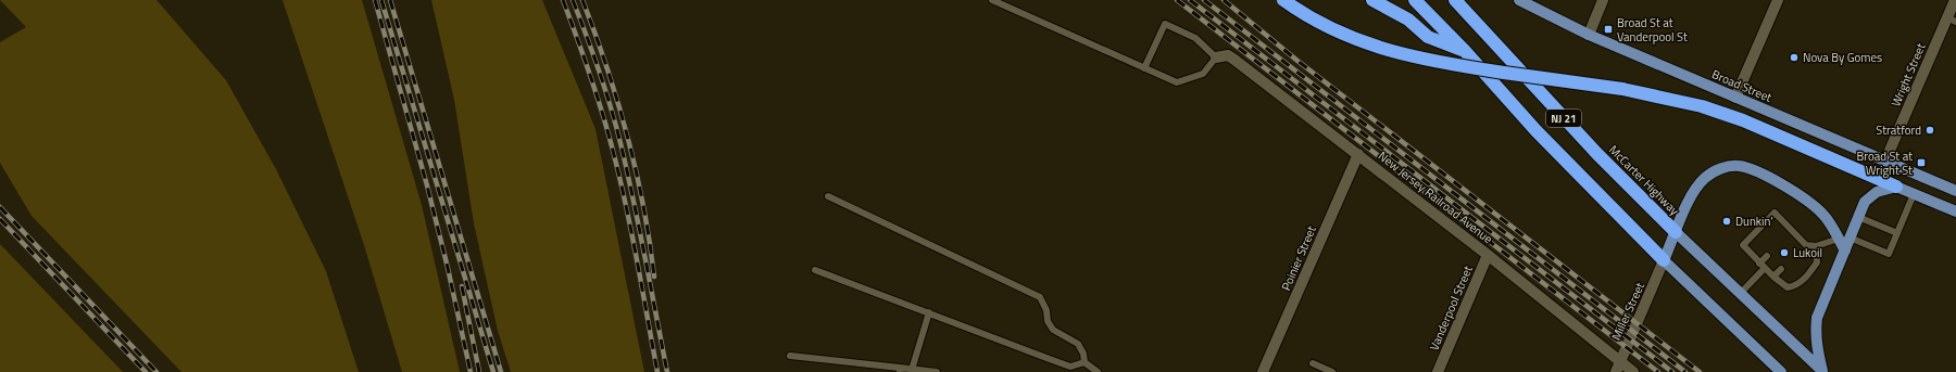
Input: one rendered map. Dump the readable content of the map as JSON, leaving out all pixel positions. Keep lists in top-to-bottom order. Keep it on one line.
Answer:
{"streets":{"highway":["NJ 21","McCarter Highway"],"main road":["Broad Street"],"street":["Wright Street","New Jersey Railroad Avenue","Poinier Street","Vanderpool Street","Miller Street"]},"crossings":[["Wright Street","Broad Street"],["NJ 21","Miller Street"],["New Jersey Railroad Avenue","Poinier Street"],["New Jersey Railroad Avenue","Vanderpool Street"],["New Jersey Railroad Avenue","Miller Street"]],"places":{"transit":["Broad St at Vanderpool St","Broad St at Wright St"],"other":["Nova By Gomes","Stratford","Dunkin'","Lukoil"]}}
